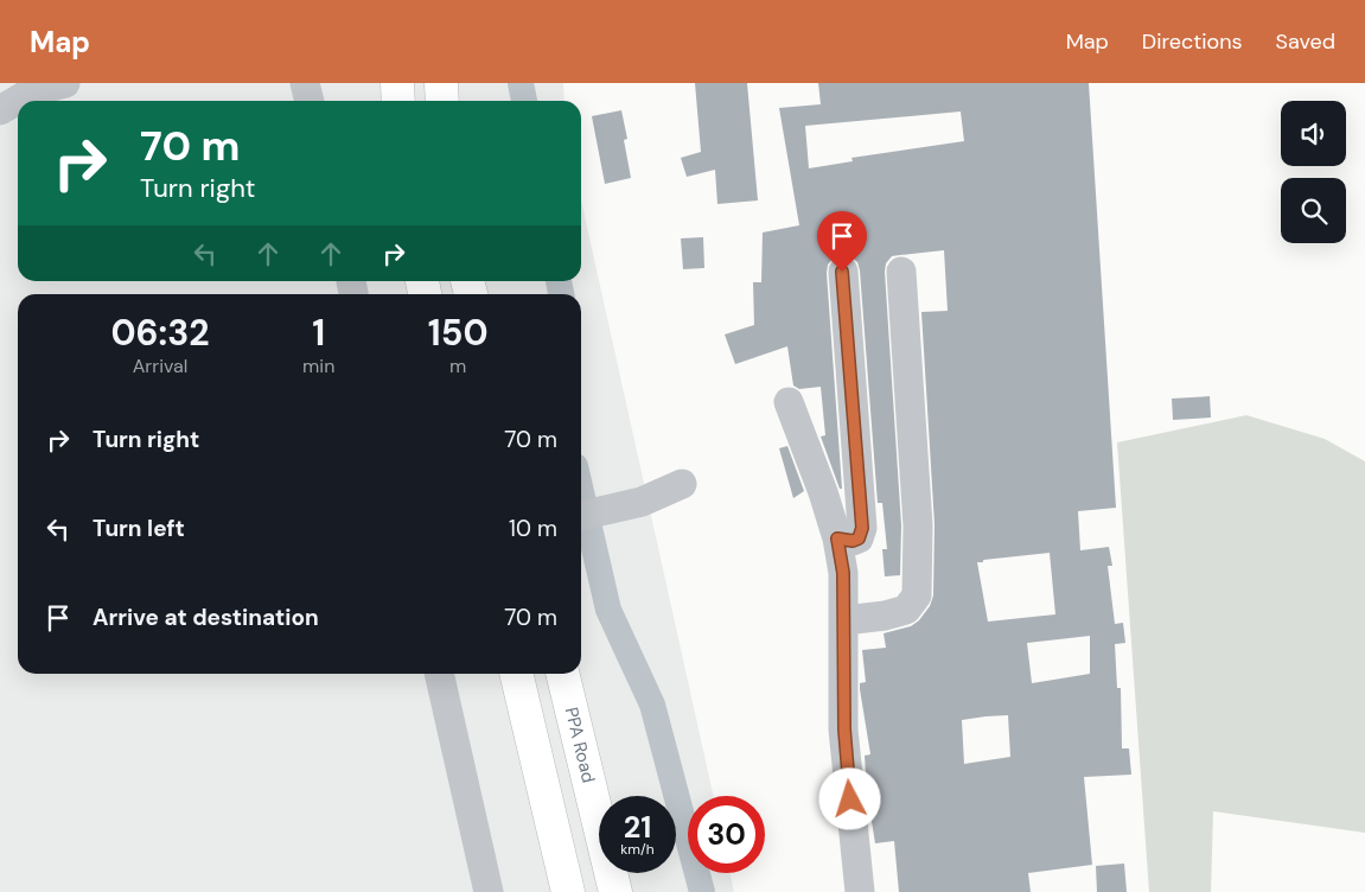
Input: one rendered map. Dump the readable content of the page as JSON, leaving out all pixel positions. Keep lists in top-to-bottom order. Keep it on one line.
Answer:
{"streets":{"highway":["PPA Road"]},"page":{"header":"Map","nav":["Map","Directions","Saved"],"turn":["70 m","Turn right"],"eta":["06:32","Arrival","1","min","150","m"],"list":[{"name":"Turn right","value":"70 m"},{"name":"Turn left","value":"10 m"},{"name":"Arrive at destination","value":"70 m"}],"speed":"21 km/h","limit":"30"}}
